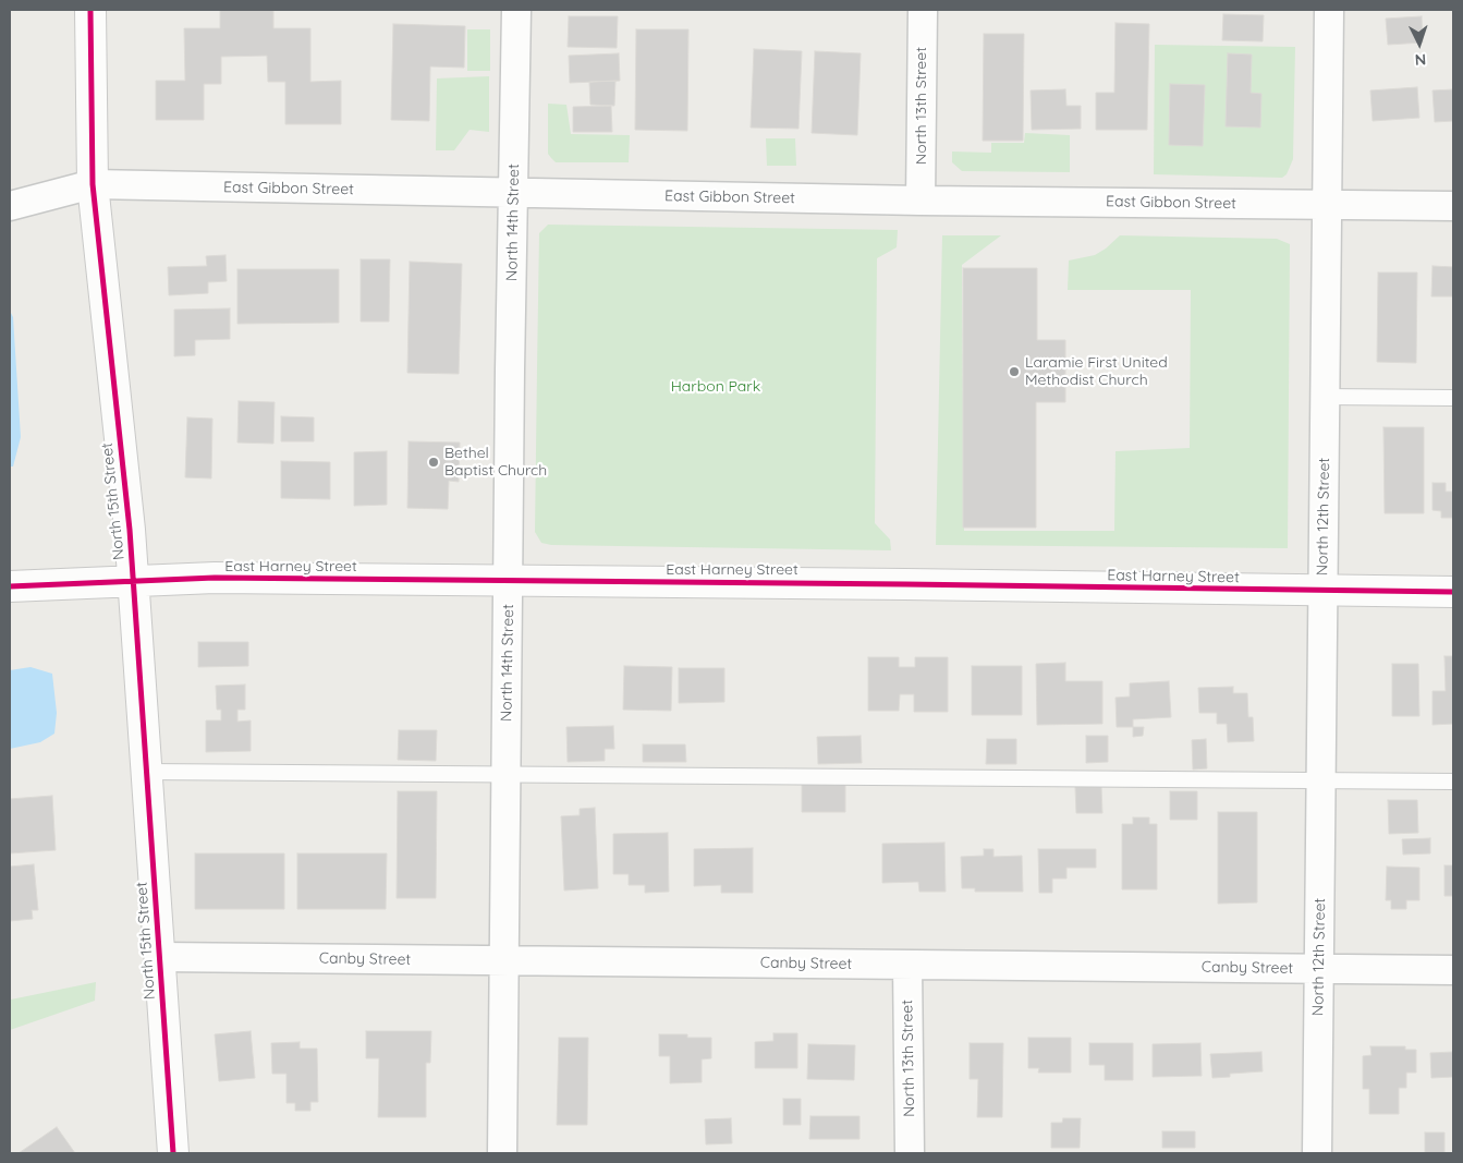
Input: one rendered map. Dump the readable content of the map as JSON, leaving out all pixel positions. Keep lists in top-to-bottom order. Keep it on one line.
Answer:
{"streets":{"main road":["North 15th Street","East Harney Street"],"street":["North 13th Street","East Gibbon Street","North 14th Street","North 12th Street","Canby Street"]},"crossings":[["North 13th Street","East Gibbon Street"],["North 13th Street","Canby Street"],["East Gibbon Street","North 14th Street"],["East Gibbon Street","North 15th Street"],["East Gibbon Street","North 12th Street"],["North 14th Street","East Harney Street"],["North 14th Street","Canby Street"],["North 15th Street","East Harney Street"],["North 15th Street","Canby Street"],["North 12th Street","East Harney Street"],["North 12th Street","Canby Street"]],"parks":["Harbon Park"],"places":["Laramie First United Methodist Church","Bethel Baptist Church"],"north":"bottom"}
